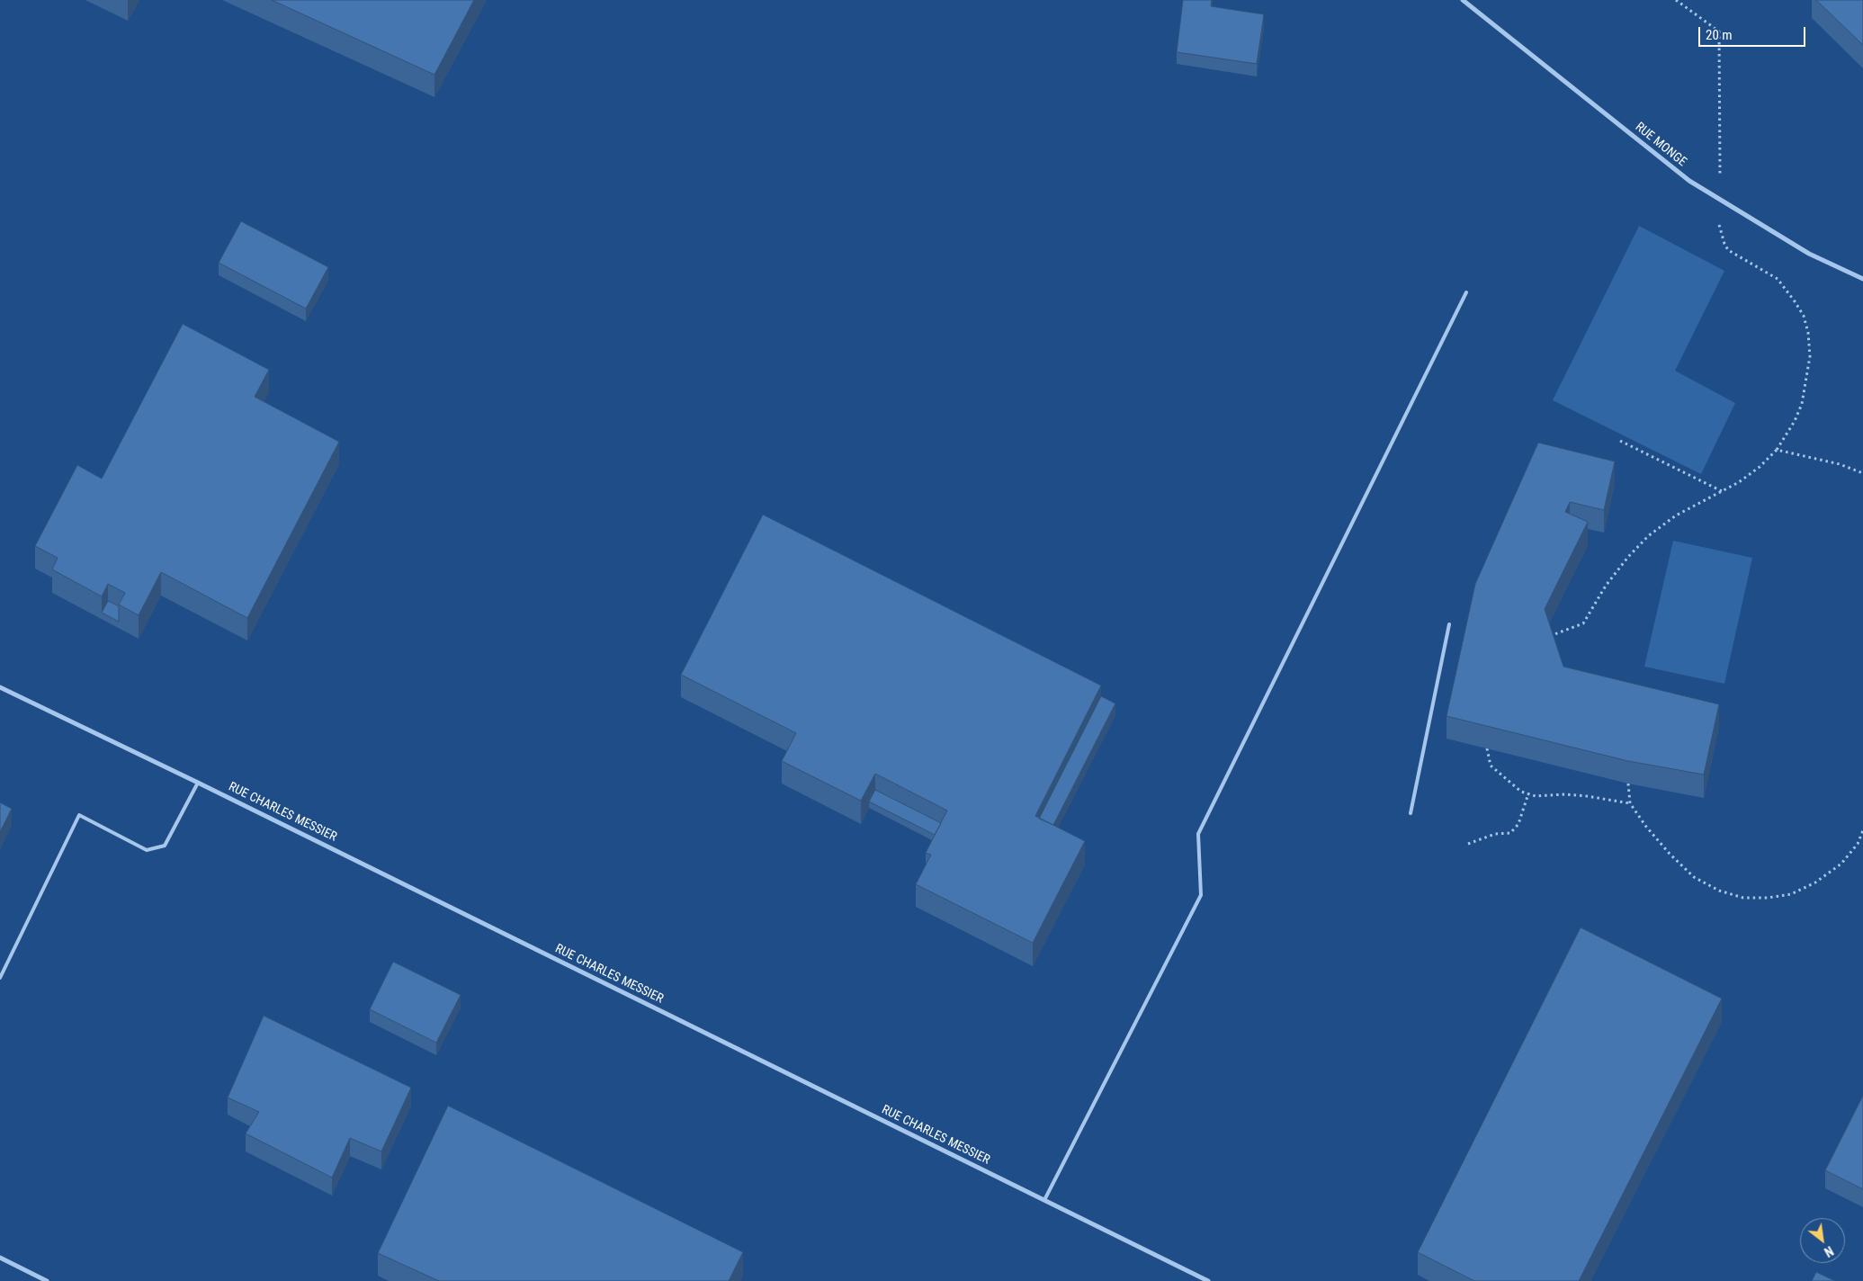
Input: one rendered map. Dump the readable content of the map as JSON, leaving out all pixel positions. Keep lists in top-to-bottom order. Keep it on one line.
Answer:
{"streets":{"street":["RUE MONGE","RUE CHARLES MESSIER"]},"scale_bar":"20 m","north":"bottom right"}
